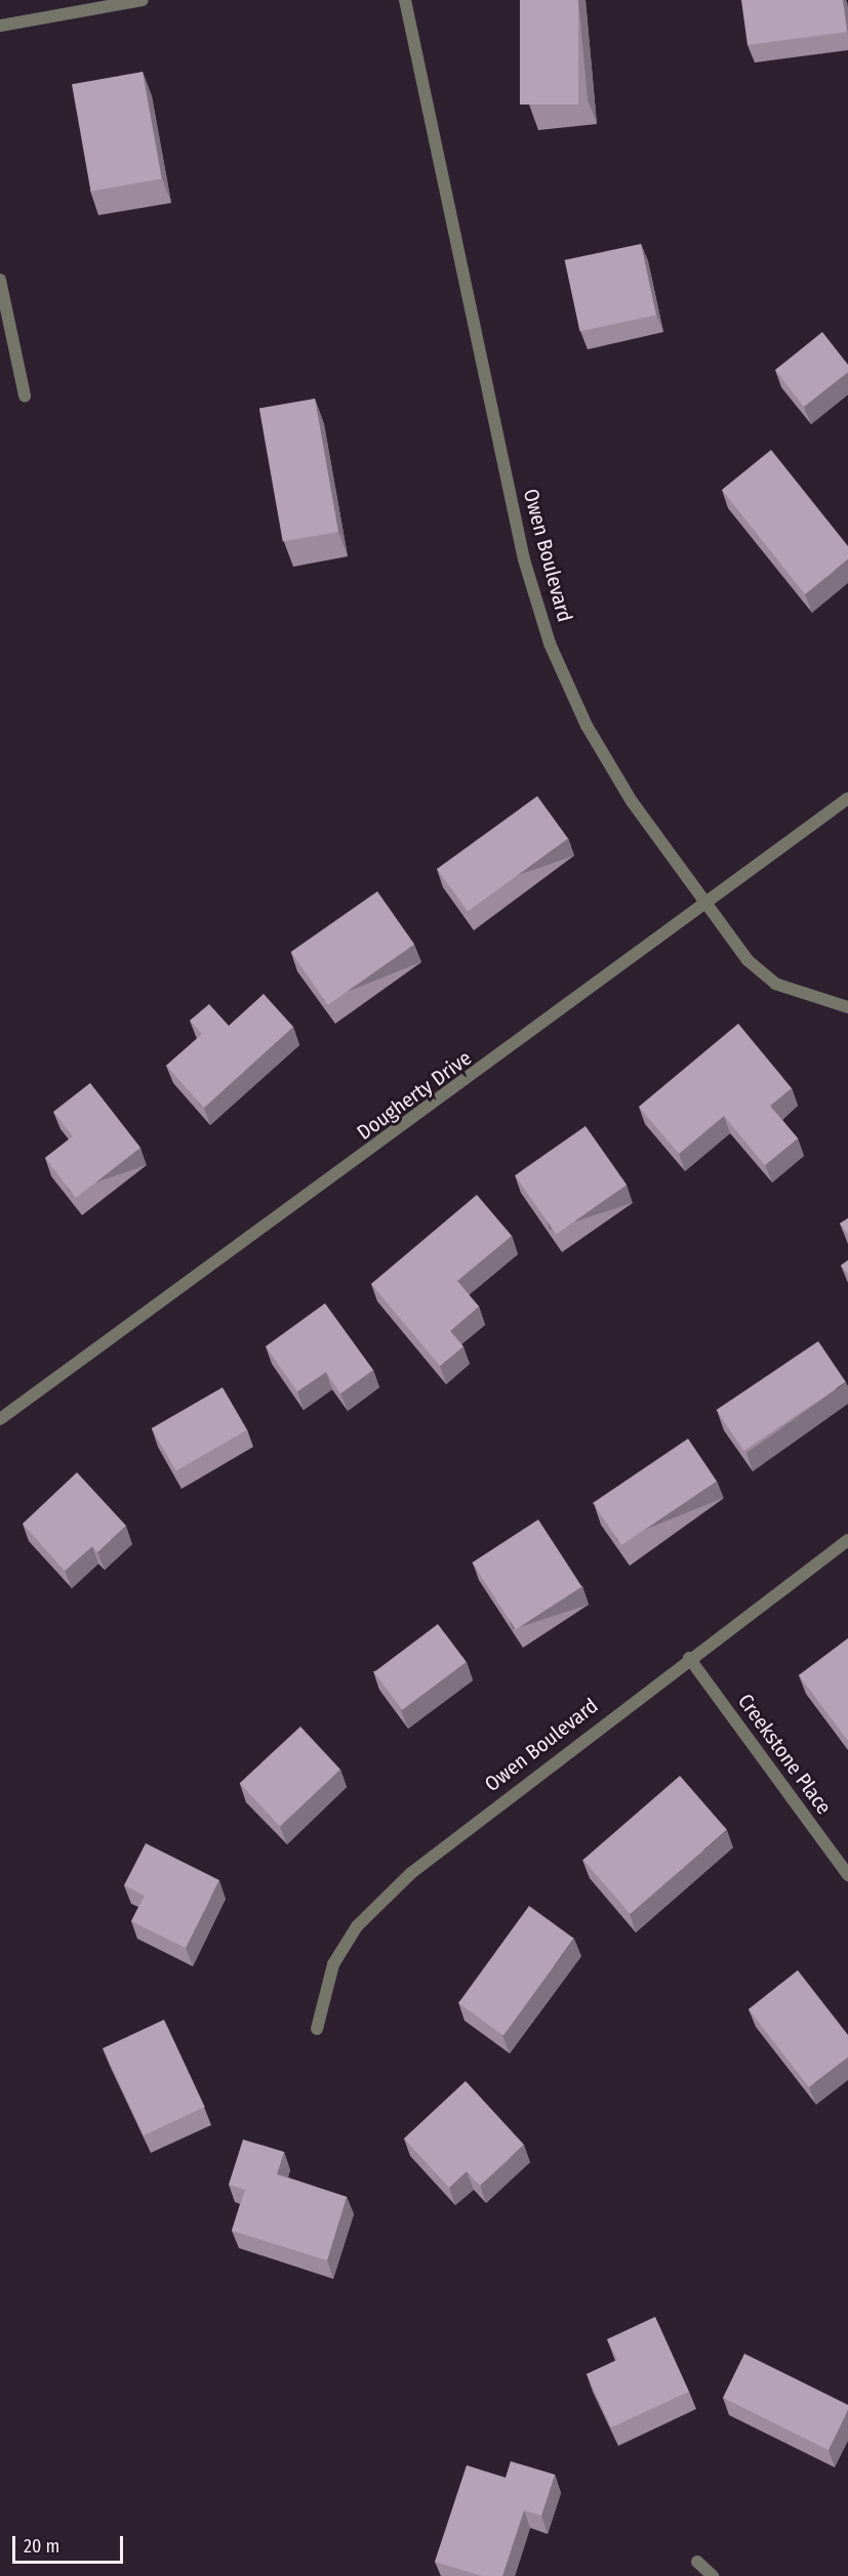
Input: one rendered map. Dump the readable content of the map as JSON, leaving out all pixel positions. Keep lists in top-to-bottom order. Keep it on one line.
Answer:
{"streets":{"street":["Owen Boulevard","Dougherty Drive","Creekstone Place"]},"crossings":[["Owen Boulevard","Dougherty Drive"],["Owen Boulevard","Creekstone Place"]],"scale_bar":"20 m"}
